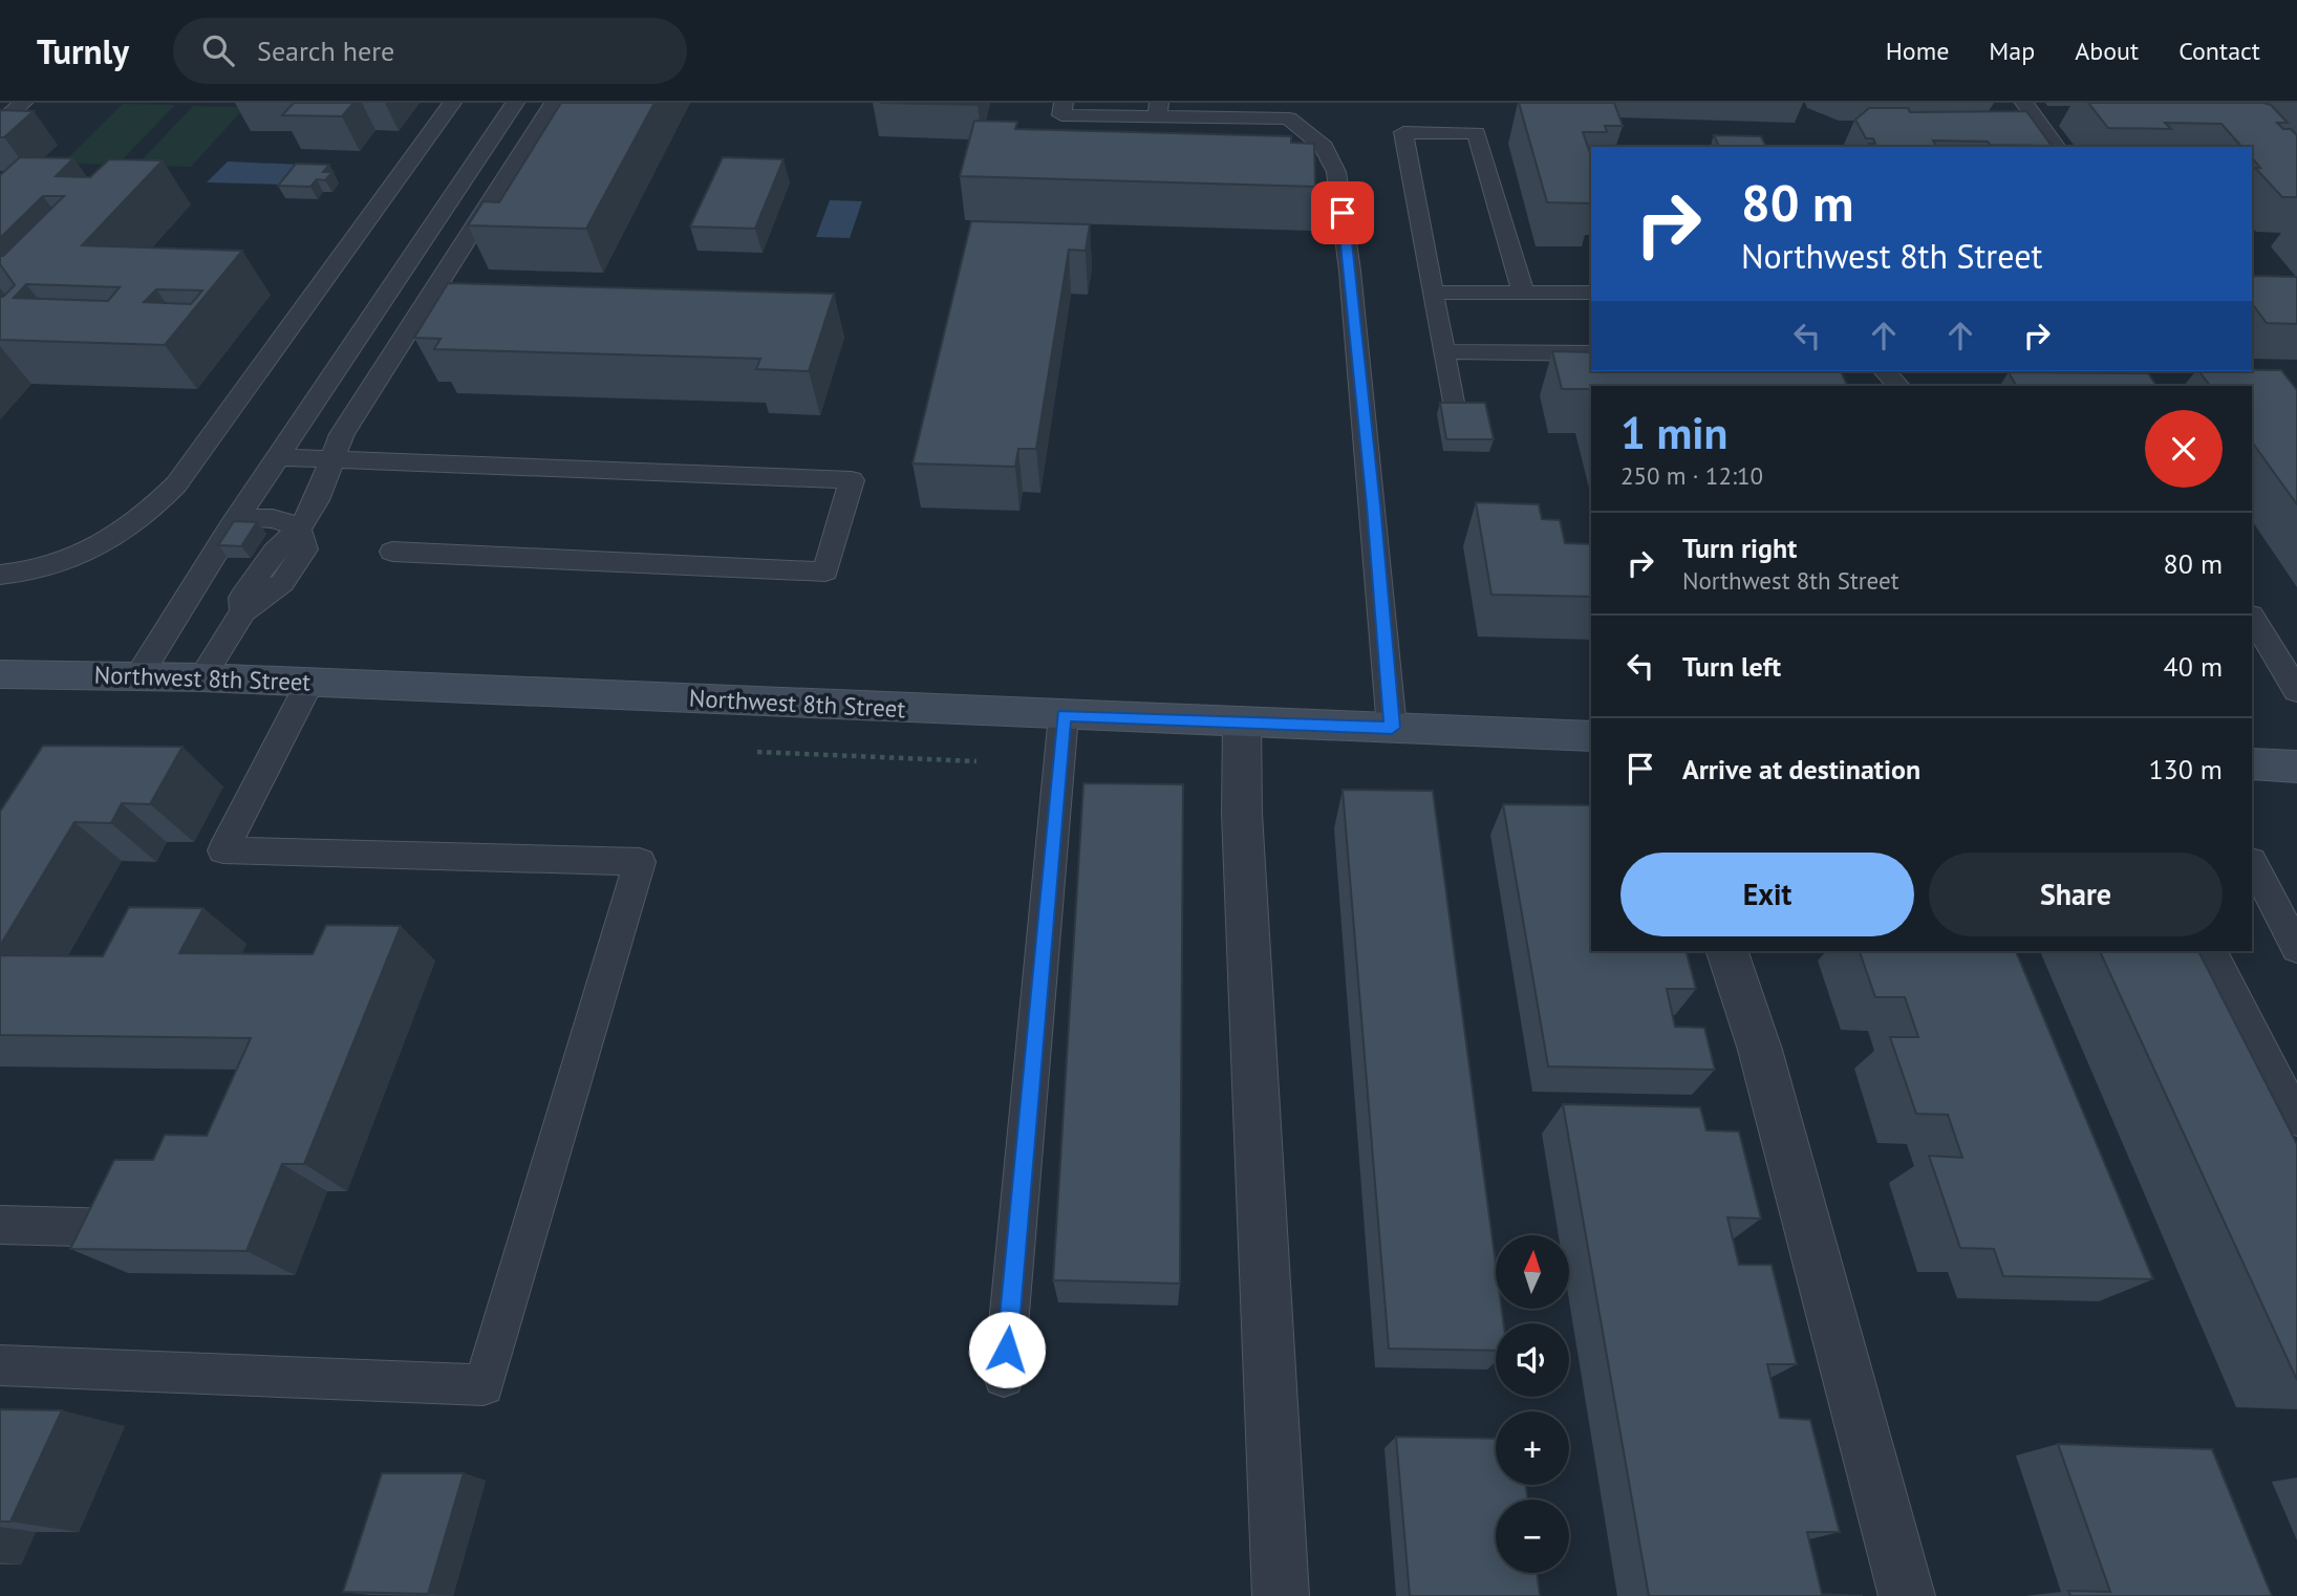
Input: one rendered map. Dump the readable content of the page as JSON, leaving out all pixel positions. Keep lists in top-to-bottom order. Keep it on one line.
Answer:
{"streets":{"street":["Northwest 8th Street"]},"north":"top","page":{"header":"Turnly","search":"Search here","nav":["Home","Map","About","Contact"],"turn":["80 m","Northwest 8th Street"],"heading":["1 min","250 m · 12:10"],"list":[{"name":"Turn right","note":"Northwest 8th Street","value":"80 m"},{"name":"Turn left","value":"40 m"},{"name":"Arrive at destination","value":"130 m"}],"buttons":["Exit","Share"],"map_buttons":["+","−"]}}
